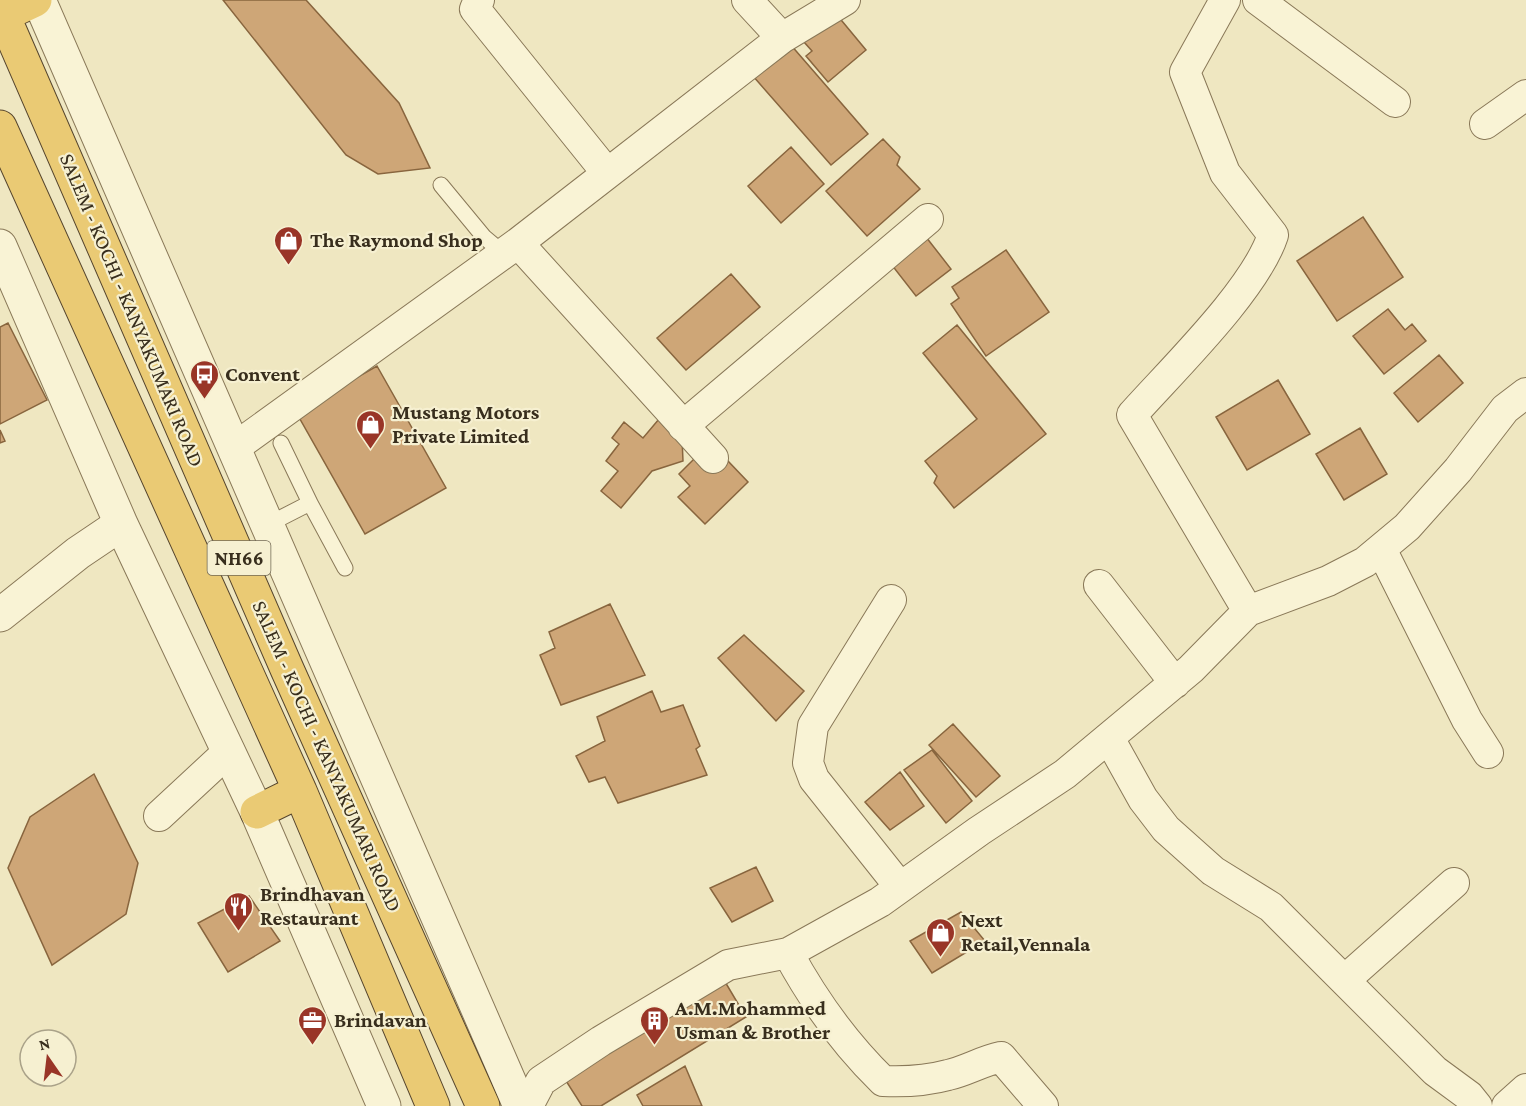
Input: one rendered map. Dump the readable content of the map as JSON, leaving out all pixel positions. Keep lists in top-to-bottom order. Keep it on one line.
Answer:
{"streets":{"highway":["SALEM - KOCHI - KANYAKUMARI ROAD","NH66"]},"places":{"shop":["The Raymond Shop","Mustang Motors Private Limited","Next Retail,Vennala"],"bus stop":["Convent"],"restaurant":["Brindhavan Restaurant"],"office":["Brindavan"],"building":["A.M.Mohammed Usman & Brother"]},"north":"top"}
